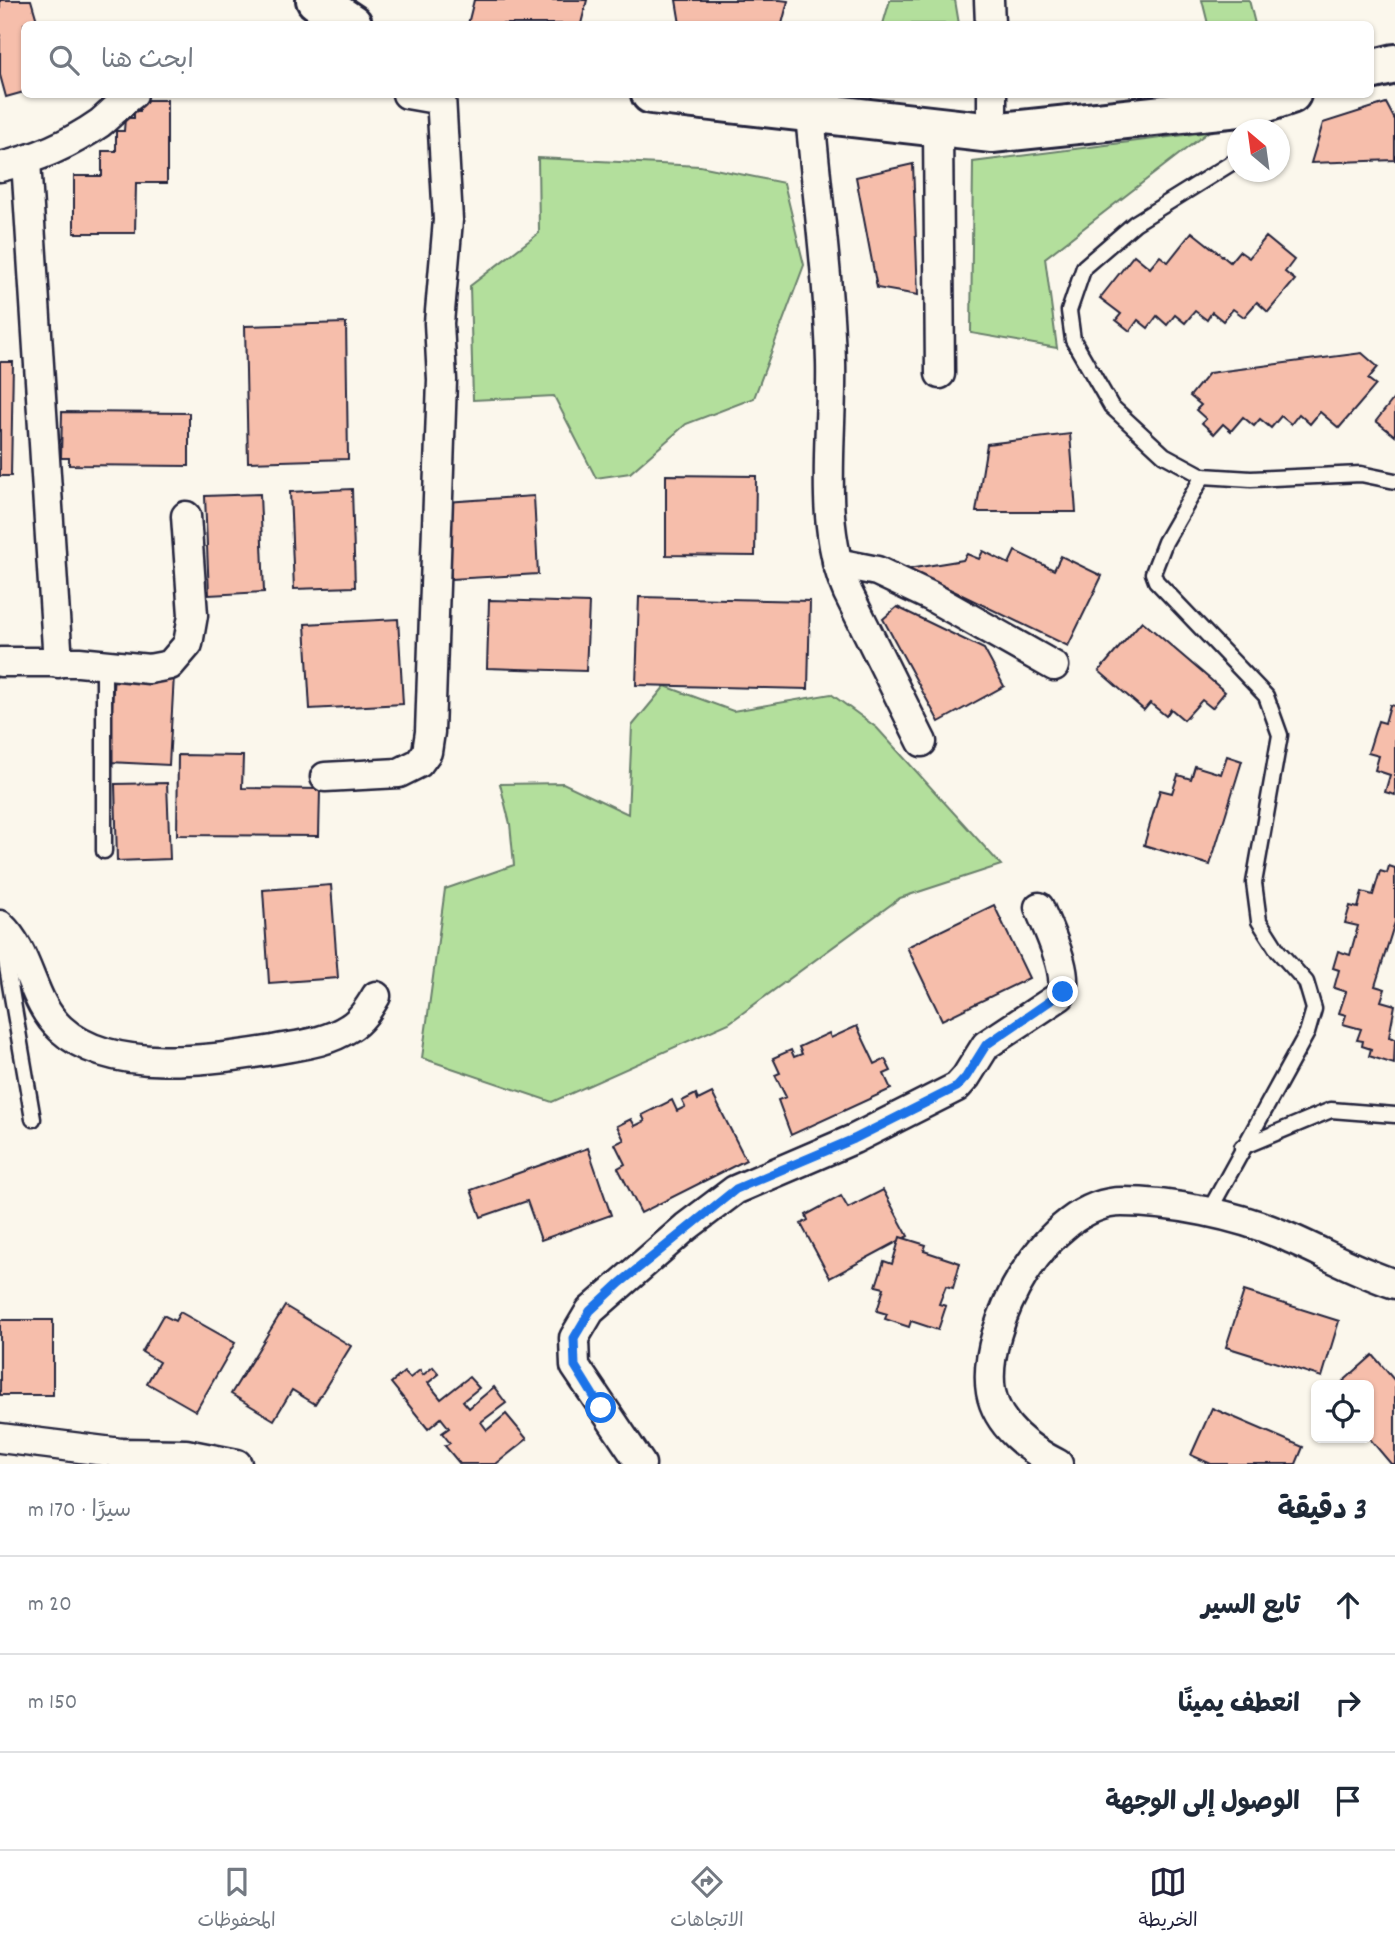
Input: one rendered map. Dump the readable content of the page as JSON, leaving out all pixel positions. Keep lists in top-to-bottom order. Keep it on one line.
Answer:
{"north":"top left","page":{"search":"ابحث هنا","heading":["3 دقيقة","سيرًا · 170 m"],"list":[["تابع السير","20 m"],["انعطف يمينًا","150 m"],"الوصول إلى الوجهة"],"nav":["الخريطة","الاتجاهات","المحفوظات"]}}
